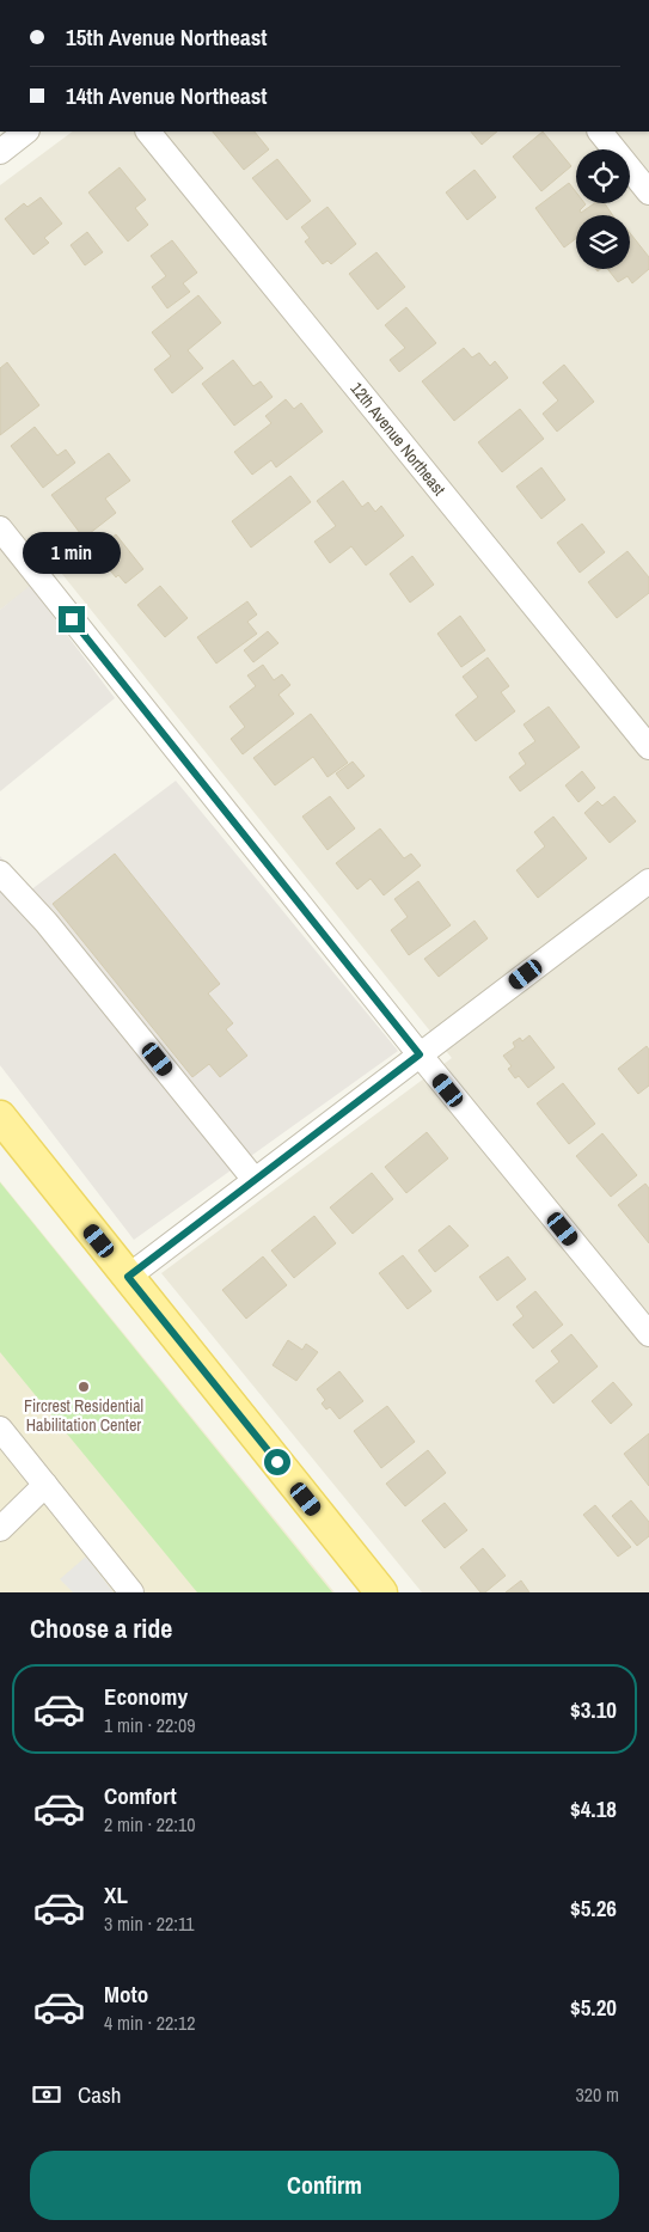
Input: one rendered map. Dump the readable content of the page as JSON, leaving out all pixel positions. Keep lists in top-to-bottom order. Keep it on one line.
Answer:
{"streets":{"street":["12th Avenue Northeast"]},"places":["Fircrest Residential Habilitation Center"],"page":{"banner":["15th Avenue Northeast","14th Avenue Northeast"],"bubble":"1 min","heading":"Choose a ride","list":[{"name":"Economy","note":"1 min · 22:09","value":"$3.10"},{"name":"Comfort","note":"2 min · 22:10","value":"$4.18"},{"name":"XL","note":"3 min · 22:11","value":"$5.26"},{"name":"Moto","note":"4 min · 22:12","value":"$5.20"}],"pay":["Cash","320 m"],"buttons":"Confirm"}}
